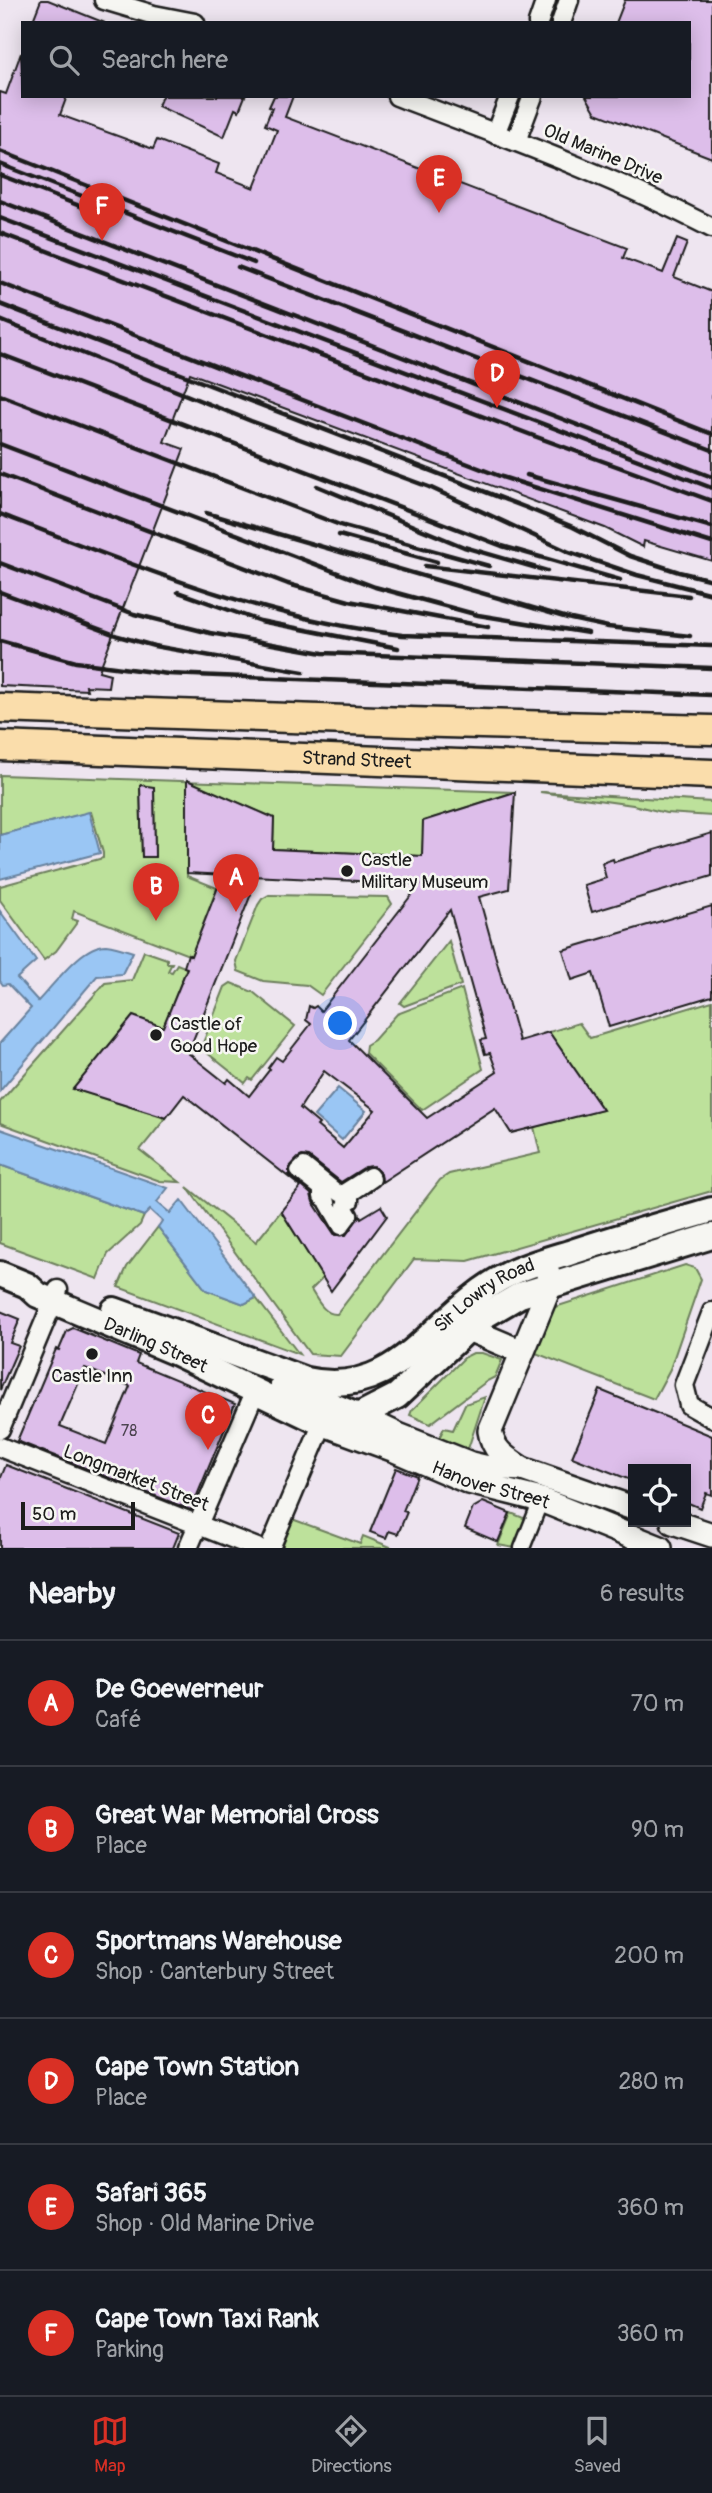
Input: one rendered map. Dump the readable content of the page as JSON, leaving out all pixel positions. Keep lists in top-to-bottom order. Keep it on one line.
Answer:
{"streets":{"main road":["Strand Street","Sir Lowry Road","Darling Street"],"street":["Old Marine Drive","Longmarket Street","Hanover Street"]},"crossings":[["Sir Lowry Road","Darling Street"],["Sir Lowry Road","Hanover Street"],["Darling Street","Hanover Street"]],"places":["Castle Military Museum","Castle of Good Hope","Castle Inn"],"house_numbers":["78"],"scale_bar":"50 m","page":{"search":"Search here","pins":["E","F","D","A","B","C"],"scale":"50 m","heading":["Nearby","6 results"],"list":[{"mark":"A","name":"De Goewerneur","note":"Café","value":"70 m"},{"mark":"B","name":"Great War Memorial Cross","note":"Place","value":"90 m"},{"mark":"C","name":"Sportmans Warehouse","note":"Shop · Canterbury Street","value":"200 m"},{"mark":"D","name":"Cape Town Station","note":"Place","value":"280 m"},{"mark":"E","name":"Safari 365","note":"Shop · Old Marine Drive","value":"360 m"},{"mark":"F","name":"Cape Town Taxi Rank","note":"Parking","value":"360 m"}],"nav":["Map","Directions","Saved"]}}
